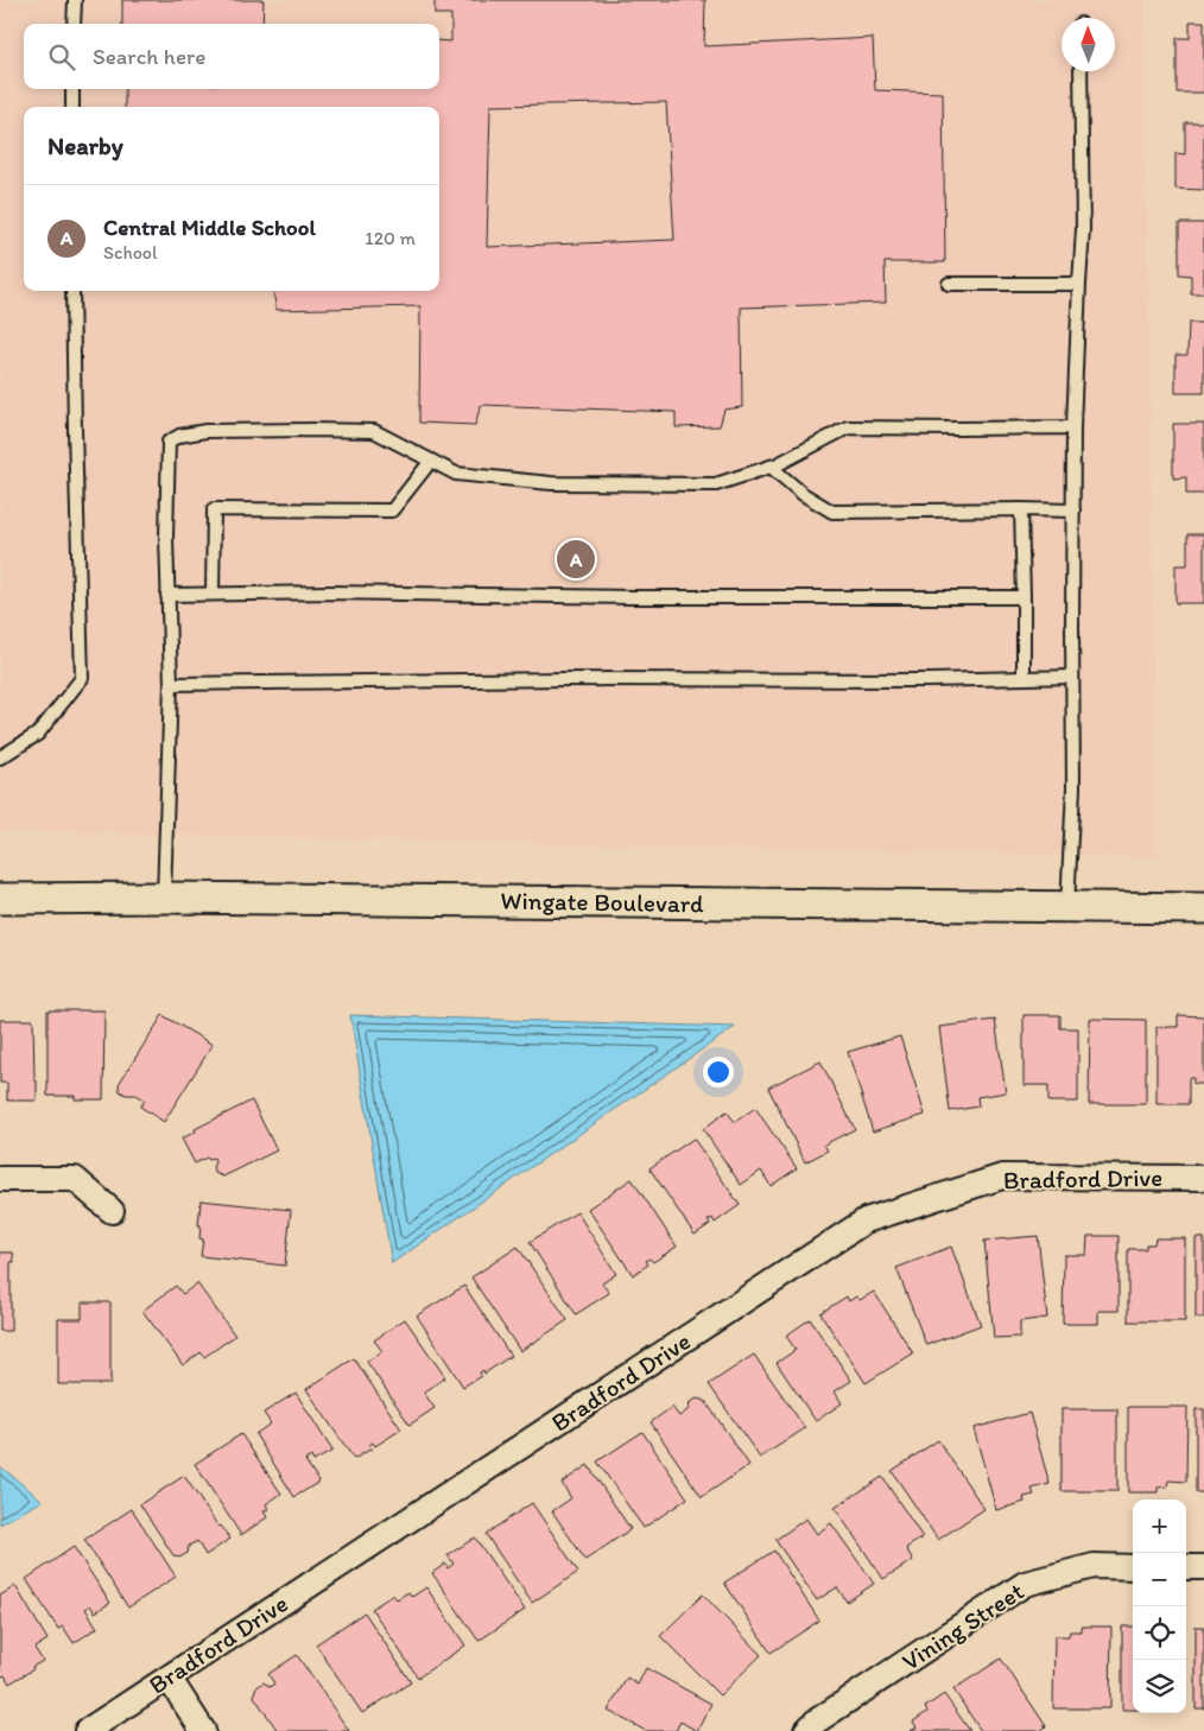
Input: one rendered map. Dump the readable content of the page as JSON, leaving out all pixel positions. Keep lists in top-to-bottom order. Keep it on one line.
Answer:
{"streets":{"street":["Wingate Boulevard","Bradford Drive","Vining Street"]},"north":"top","page":{"search":"Search here","heading":"Nearby","list":[{"mark":"A","name":"Central Middle School","note":"School","value":"120 m"}],"pins":"A","map_buttons":["+","−"]}}
